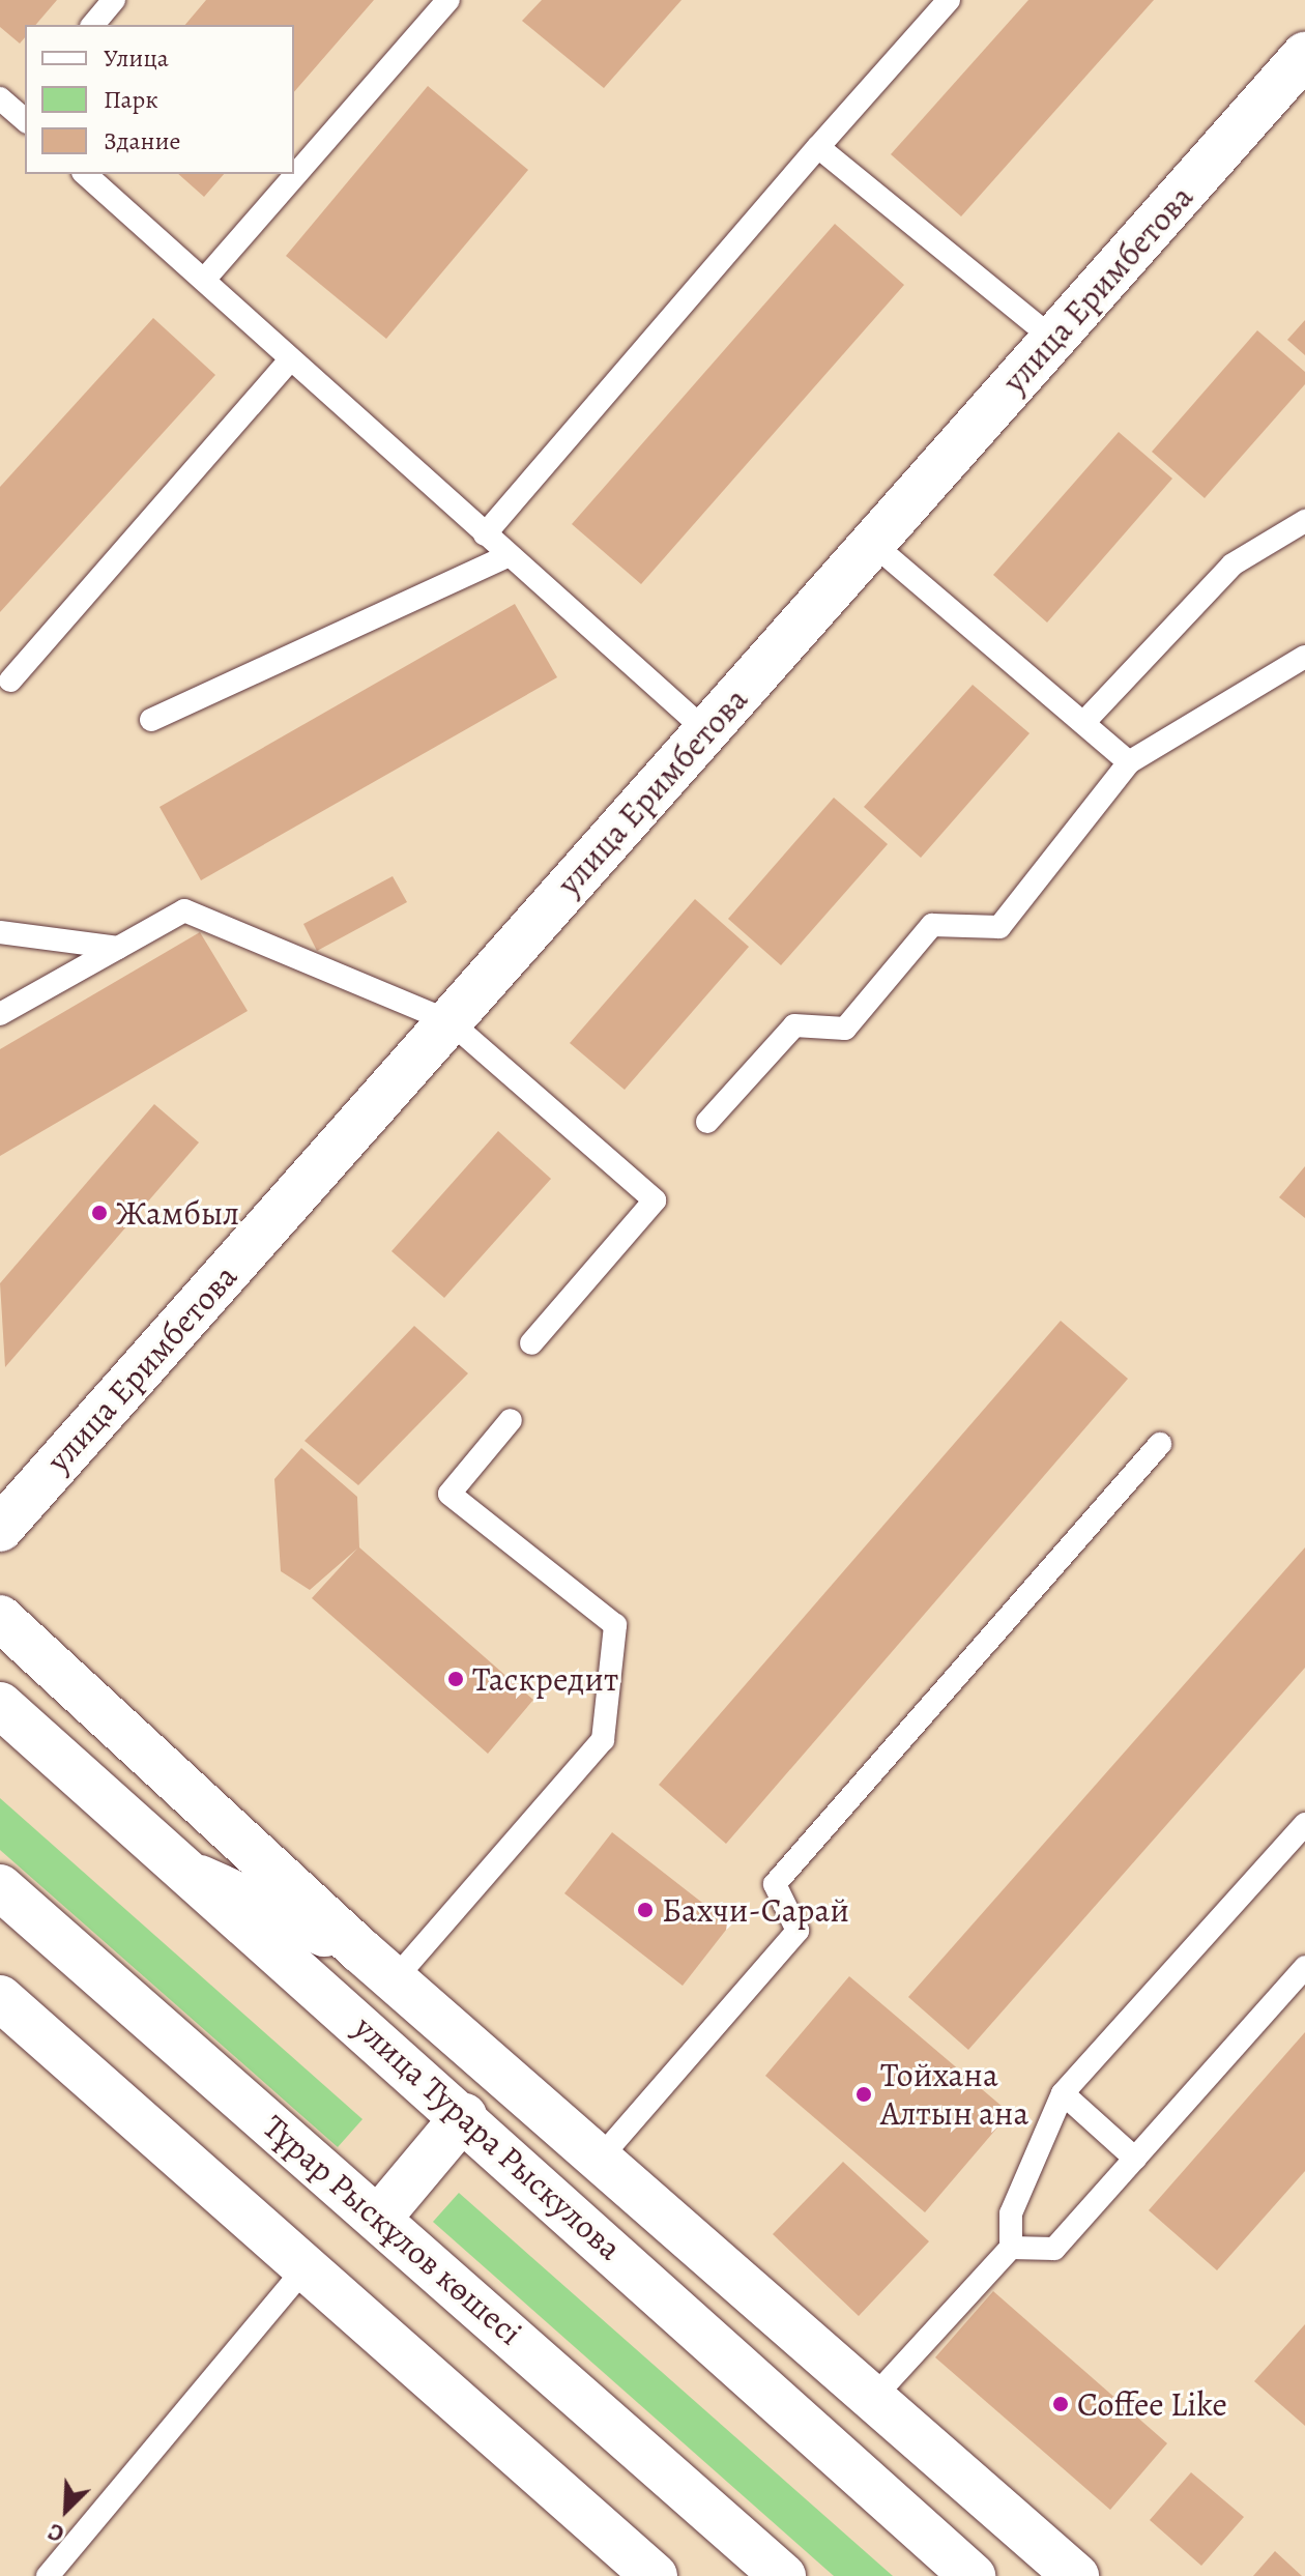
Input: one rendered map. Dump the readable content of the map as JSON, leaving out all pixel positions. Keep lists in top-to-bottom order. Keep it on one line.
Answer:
{"streets":{"street":["улица Еримбетова","улица Турара Рыскулова","Тұрар Рыскұлов көшесі"]},"places":["Жамбыл","Таскредит","Бахчи-Сарай","Тойхана Алтын ана","Coffee Like"],"legend":["Улица","Парк","Здание"],"north":"bottom left"}
